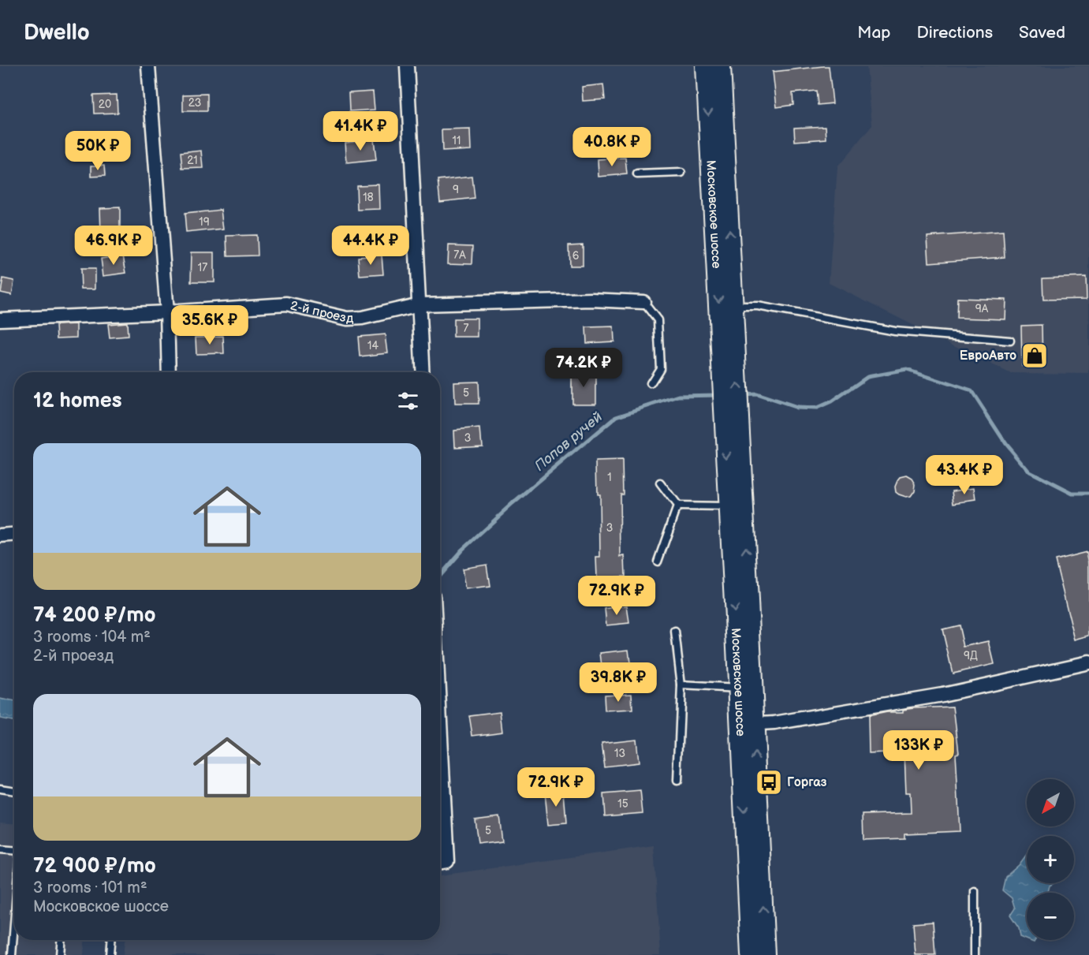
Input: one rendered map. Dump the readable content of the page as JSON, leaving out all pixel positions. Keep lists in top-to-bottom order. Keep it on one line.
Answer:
{"streets":{"main road":["Московское шоссе"],"street":["2-й проезд"]},"water":["Попов ручей"],"places":{"shop":["ЕвроАвто"],"bus stop":["Горгаз"]},"house_numbers":["23","20","11","21","9","18","19","7А","6","17","9А","7","14","5","3","1","3","9Д","13","15","5"],"north":"bottom left","page":{"header":"Dwello","nav":["Map","Directions","Saved"],"price":["41.4K ₽","40.8K ₽","50K ₽","46.9K ₽","44.4K ₽","35.6K ₽","74.2K ₽","43.4K ₽","72.9K ₽","39.8K ₽","133K ₽","72.9K ₽"],"heading":"12 homes","list":[{"name":"74 200 ₽/mo","note":"3 rooms · 104 m² · 2-й проезд"},{"name":"72 900 ₽/mo","note":"3 rooms · 101 m² · Московское шоссе"}],"map_buttons":["+","−"]}}
